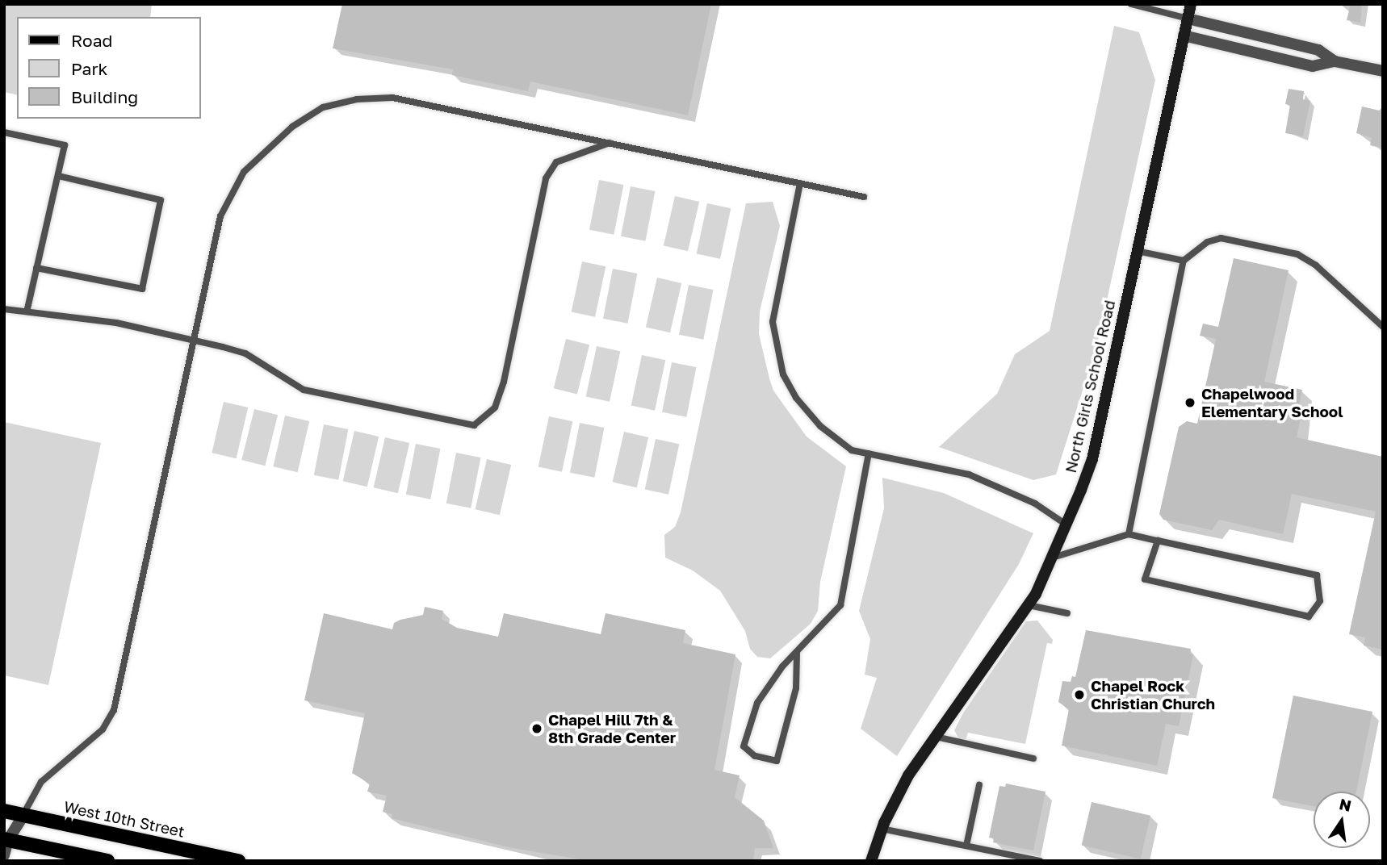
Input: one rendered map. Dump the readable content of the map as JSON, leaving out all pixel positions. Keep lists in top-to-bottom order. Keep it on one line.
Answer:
{"streets":{"main road":["North Girls School Road","West 10th Street"]},"places":["Chapelwood Elementary School","Chapel Rock Christian Church","Chapel Hill 7th & 8th Grade Center"],"legend":["Road","Park","Building"],"north":"top"}
